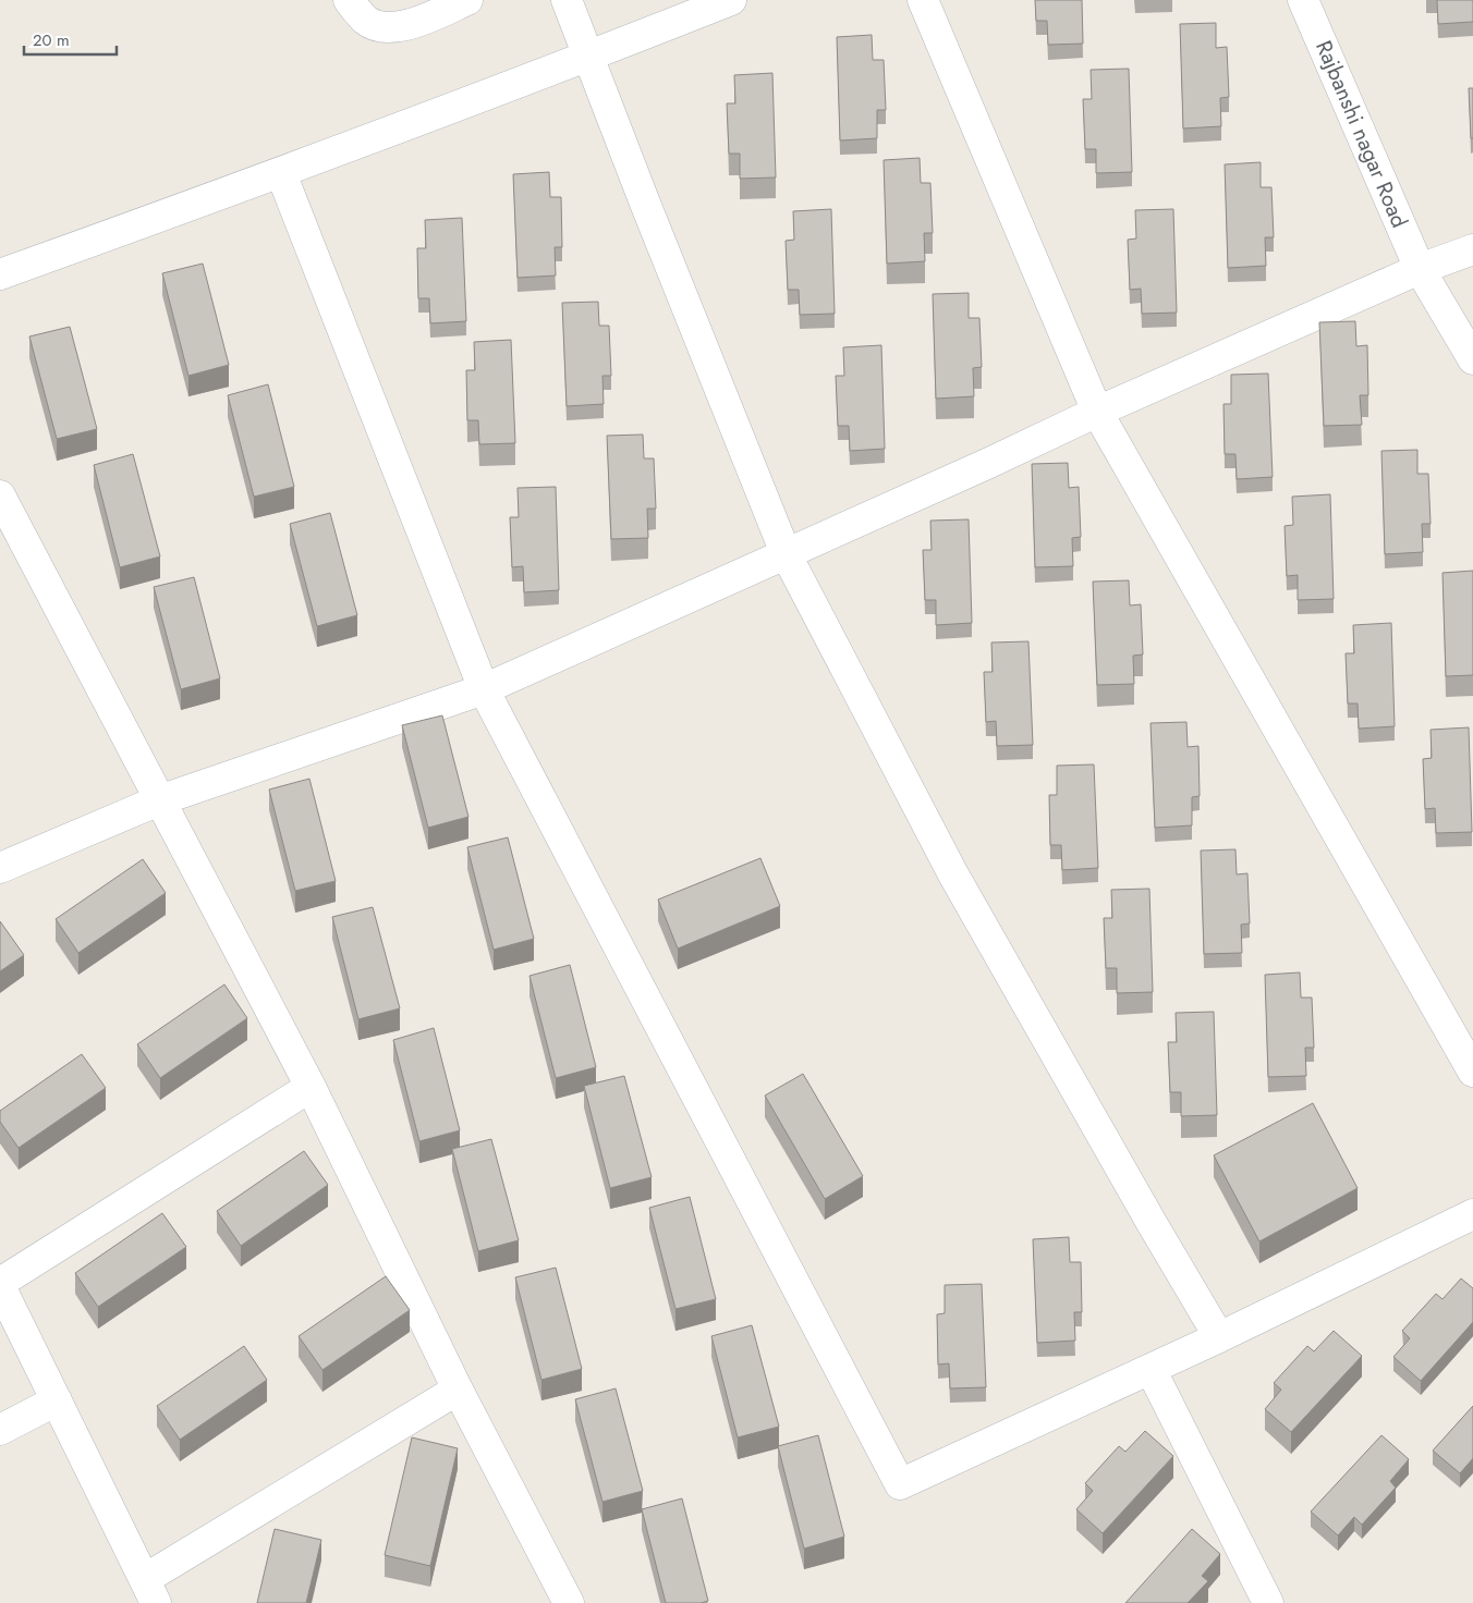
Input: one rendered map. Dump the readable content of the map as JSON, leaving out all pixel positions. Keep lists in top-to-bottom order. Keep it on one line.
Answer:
{"streets":{"street":["Rajbanshi nagar Road"]},"scale_bar":"20 m"}
